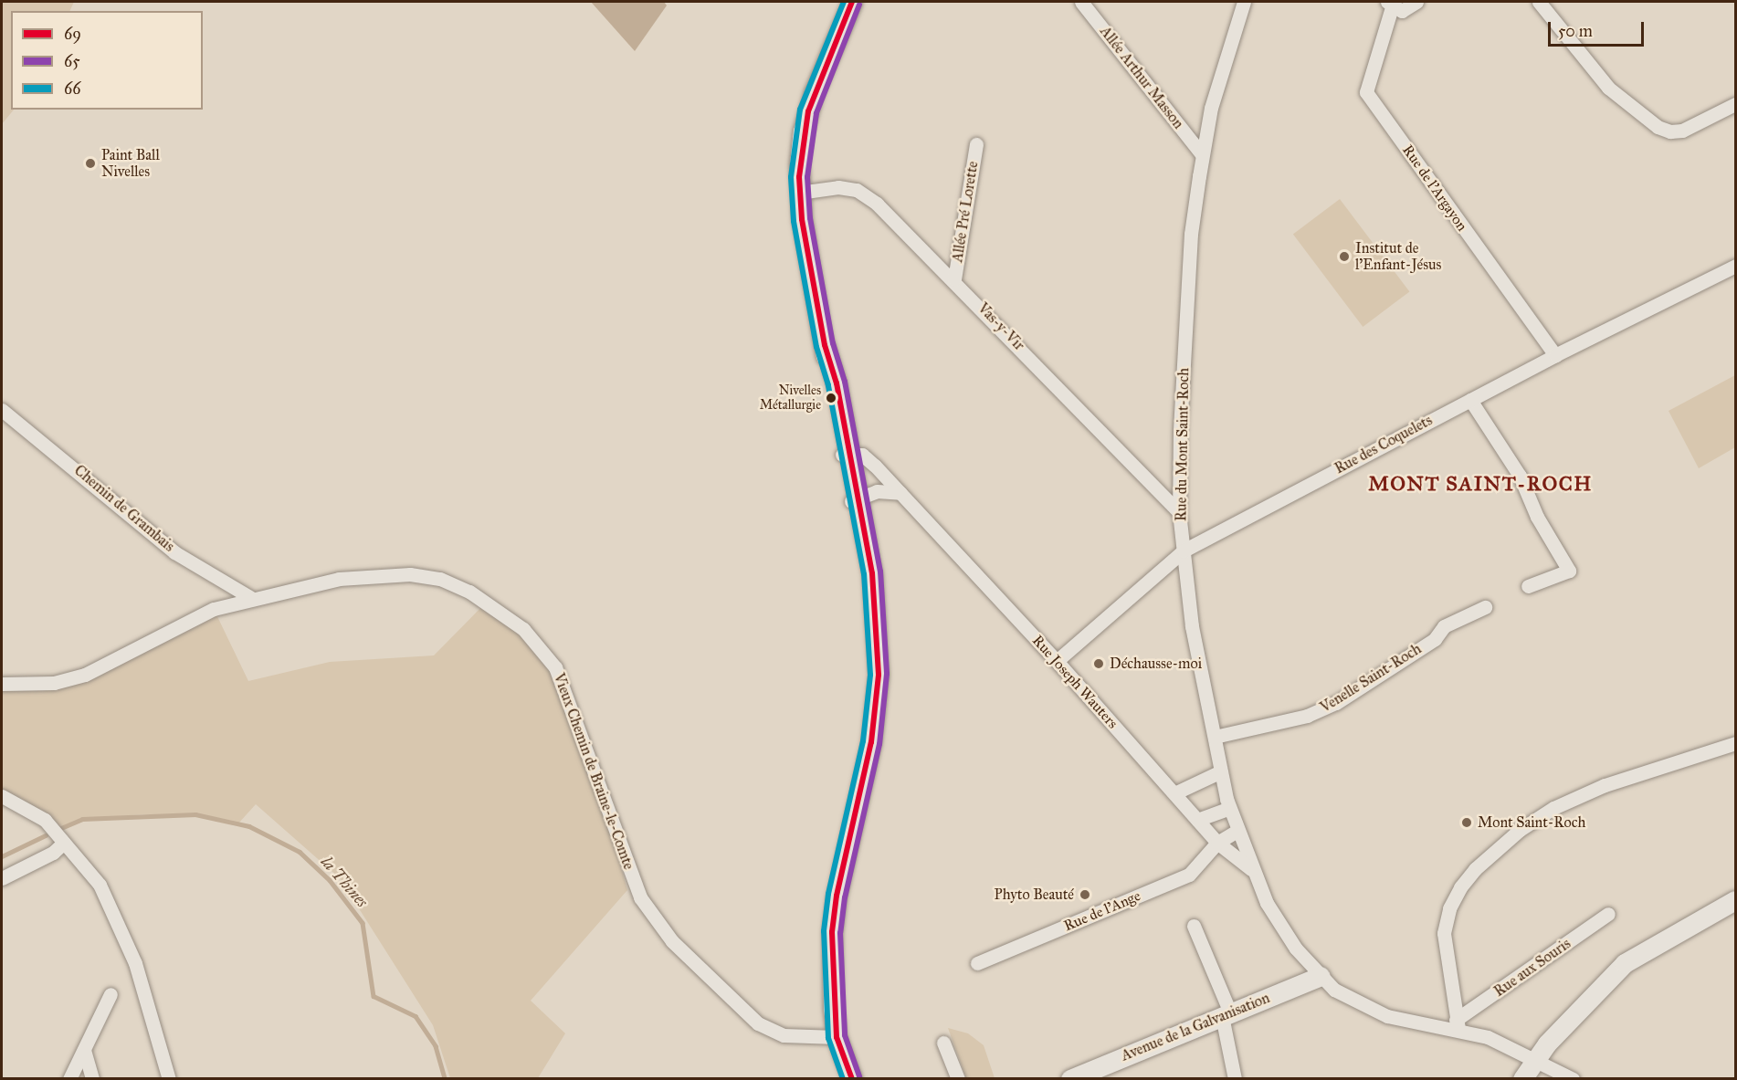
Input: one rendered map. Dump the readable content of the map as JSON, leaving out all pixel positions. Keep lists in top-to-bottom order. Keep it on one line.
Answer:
{"streets":{"main road":["Avenue de la Galvanisation"],"street":["Allée Arthur Masson","Rue de l'Argayon","Allée Pré Lorette","Vas-y-Vir","Rue du Mont Saint-Roch","Rue des Coquelets","Chemin de Grambais","Venelle Saint-Roch","Rue Joseph Wauters","Vieux Chemin de Braine-le-Comte","Rue de l'Ange","Rue aux Souris"]},"crossings":[["Allée Arthur Masson","Rue du Mont Saint-Roch"],["Rue de l'Argayon","Rue des Coquelets"],["Allée Pré Lorette","Vas-y-Vir"],["Vas-y-Vir","Rue du Mont Saint-Roch"],["Rue du Mont Saint-Roch","Rue des Coquelets"],["Rue du Mont Saint-Roch","Venelle Saint-Roch"],["Rue du Mont Saint-Roch","Rue Joseph Wauters"],["Rue du Mont Saint-Roch","Rue de l'Ange"],["Rue du Mont Saint-Roch","Rue aux Souris"],["Rue du Mont Saint-Roch","Avenue de la Galvanisation"],["Rue des Coquelets","Rue Joseph Wauters"],["Chemin de Grambais","Vieux Chemin de Braine-le-Comte"],["Rue Joseph Wauters","Rue de l'Ange"]],"districts":["MONT SAINT-ROCH"],"water":["la Thines"],"places":["Paint Ball Nivelles","Institut de l'Enfant-Jésus","Nivelles Métallurgie","Déchausse-moi","Mont Saint-Roch","Phyto Beauté"],"lines":["transit line 69","transit line 66","transit line 65"],"legend":["69","65","66"],"scale_bar":"50 m"}
